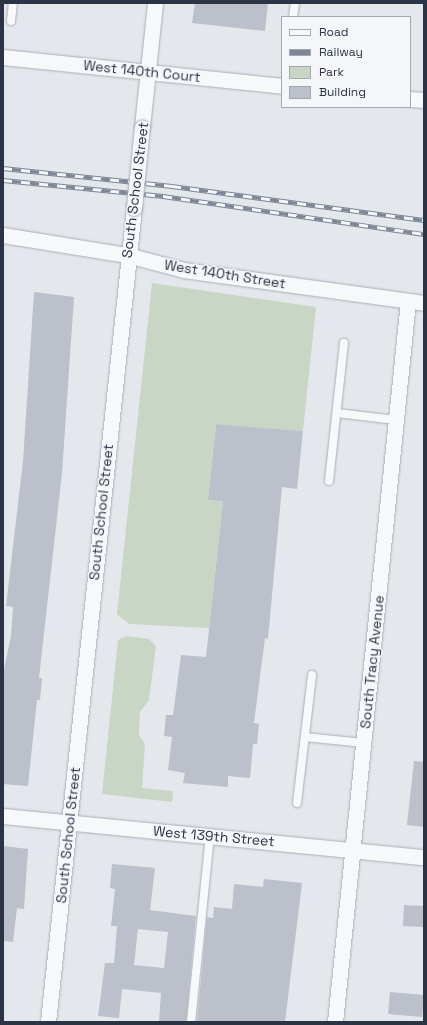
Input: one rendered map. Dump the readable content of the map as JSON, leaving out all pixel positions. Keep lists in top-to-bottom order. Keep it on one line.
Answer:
{"streets":{"street":["West 140th Court","South School Street","West 140th Street","South Tracy Avenue","West 139th Street"]},"crossings":[["West 140th Court","South School Street"],["South School Street","West 140th Street"],["South School Street","West 139th Street"],["West 140th Street","South Tracy Avenue"],["South Tracy Avenue","West 139th Street"]],"legend":["Road","Railway","Park","Building"]}
